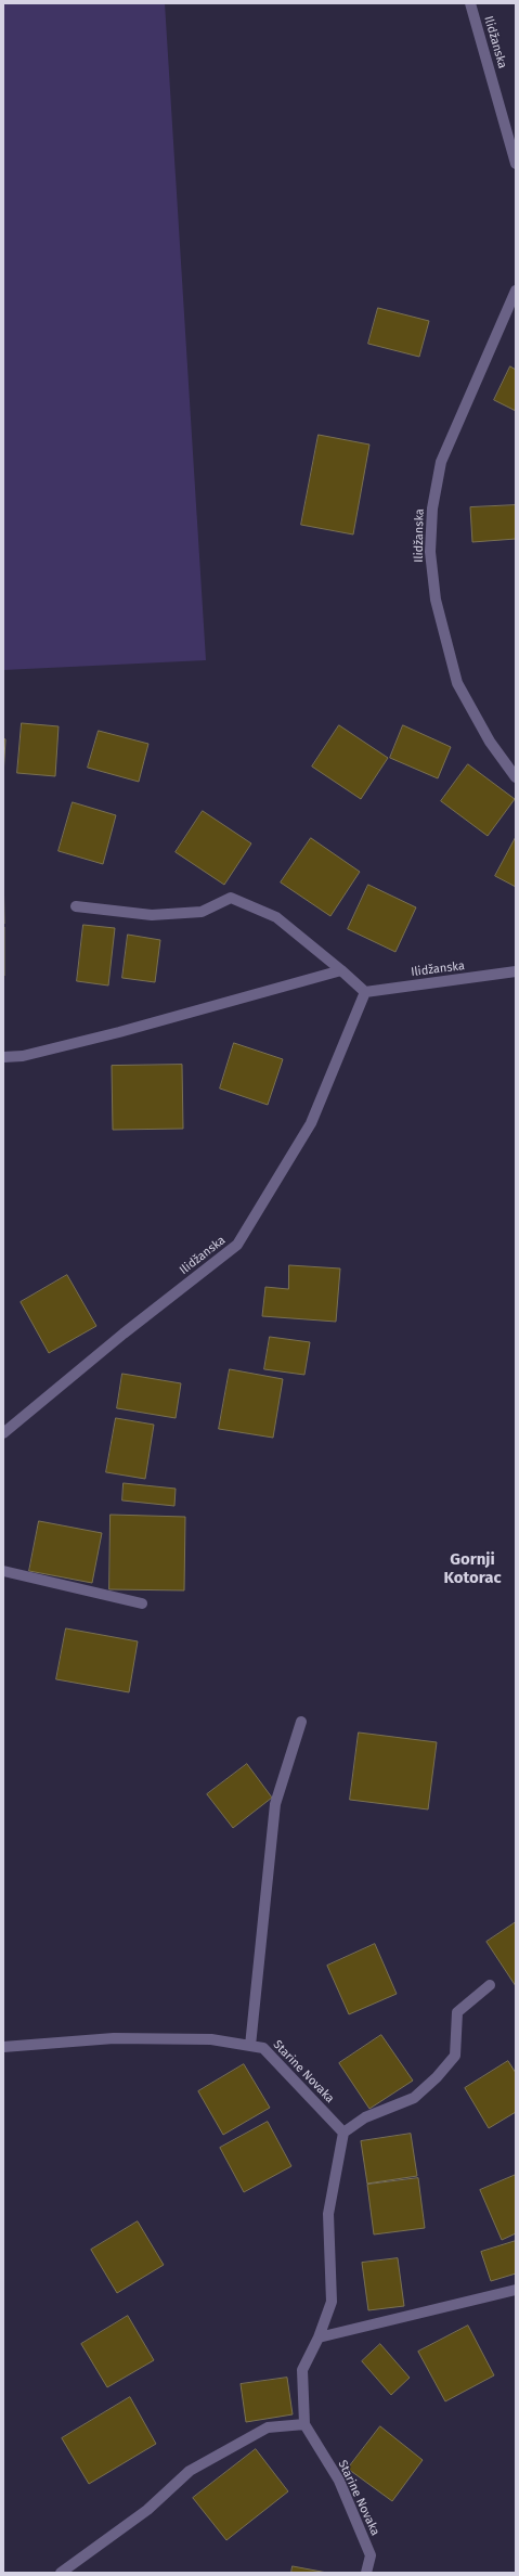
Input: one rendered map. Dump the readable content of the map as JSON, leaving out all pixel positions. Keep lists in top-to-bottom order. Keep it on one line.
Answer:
{"streets":{"street":["Ilidžanska","Starine Novaka"]},"districts":["Gornji Kotorac"]}
